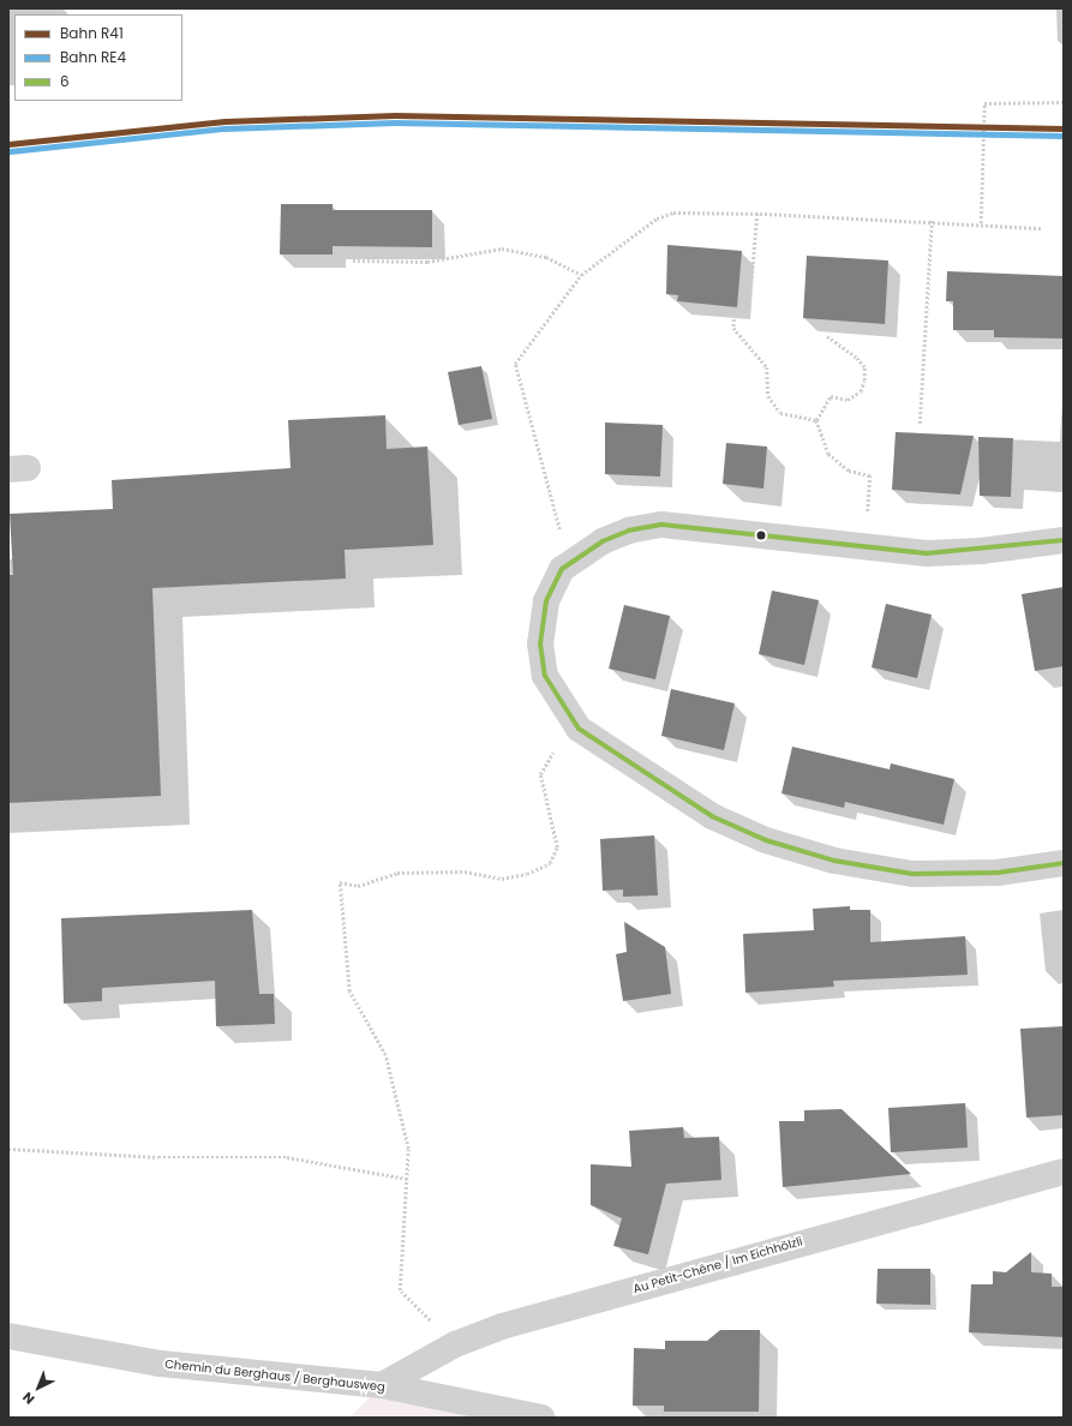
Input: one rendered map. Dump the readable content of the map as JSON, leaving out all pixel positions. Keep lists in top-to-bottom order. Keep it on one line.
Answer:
{"streets":{"street":["Au Petit-Chêne / Im Eichhölzli","Chemin du Berghaus / Berghausweg"]},"crossings":[["Au Petit-Chêne / Im Eichhölzli","Chemin du Berghaus / Berghausweg"]],"lines":["rail line R41","rail line RE4","transit line 6"],"legend":["Bahn R41","Bahn RE4","6"],"north":"bottom left"}
